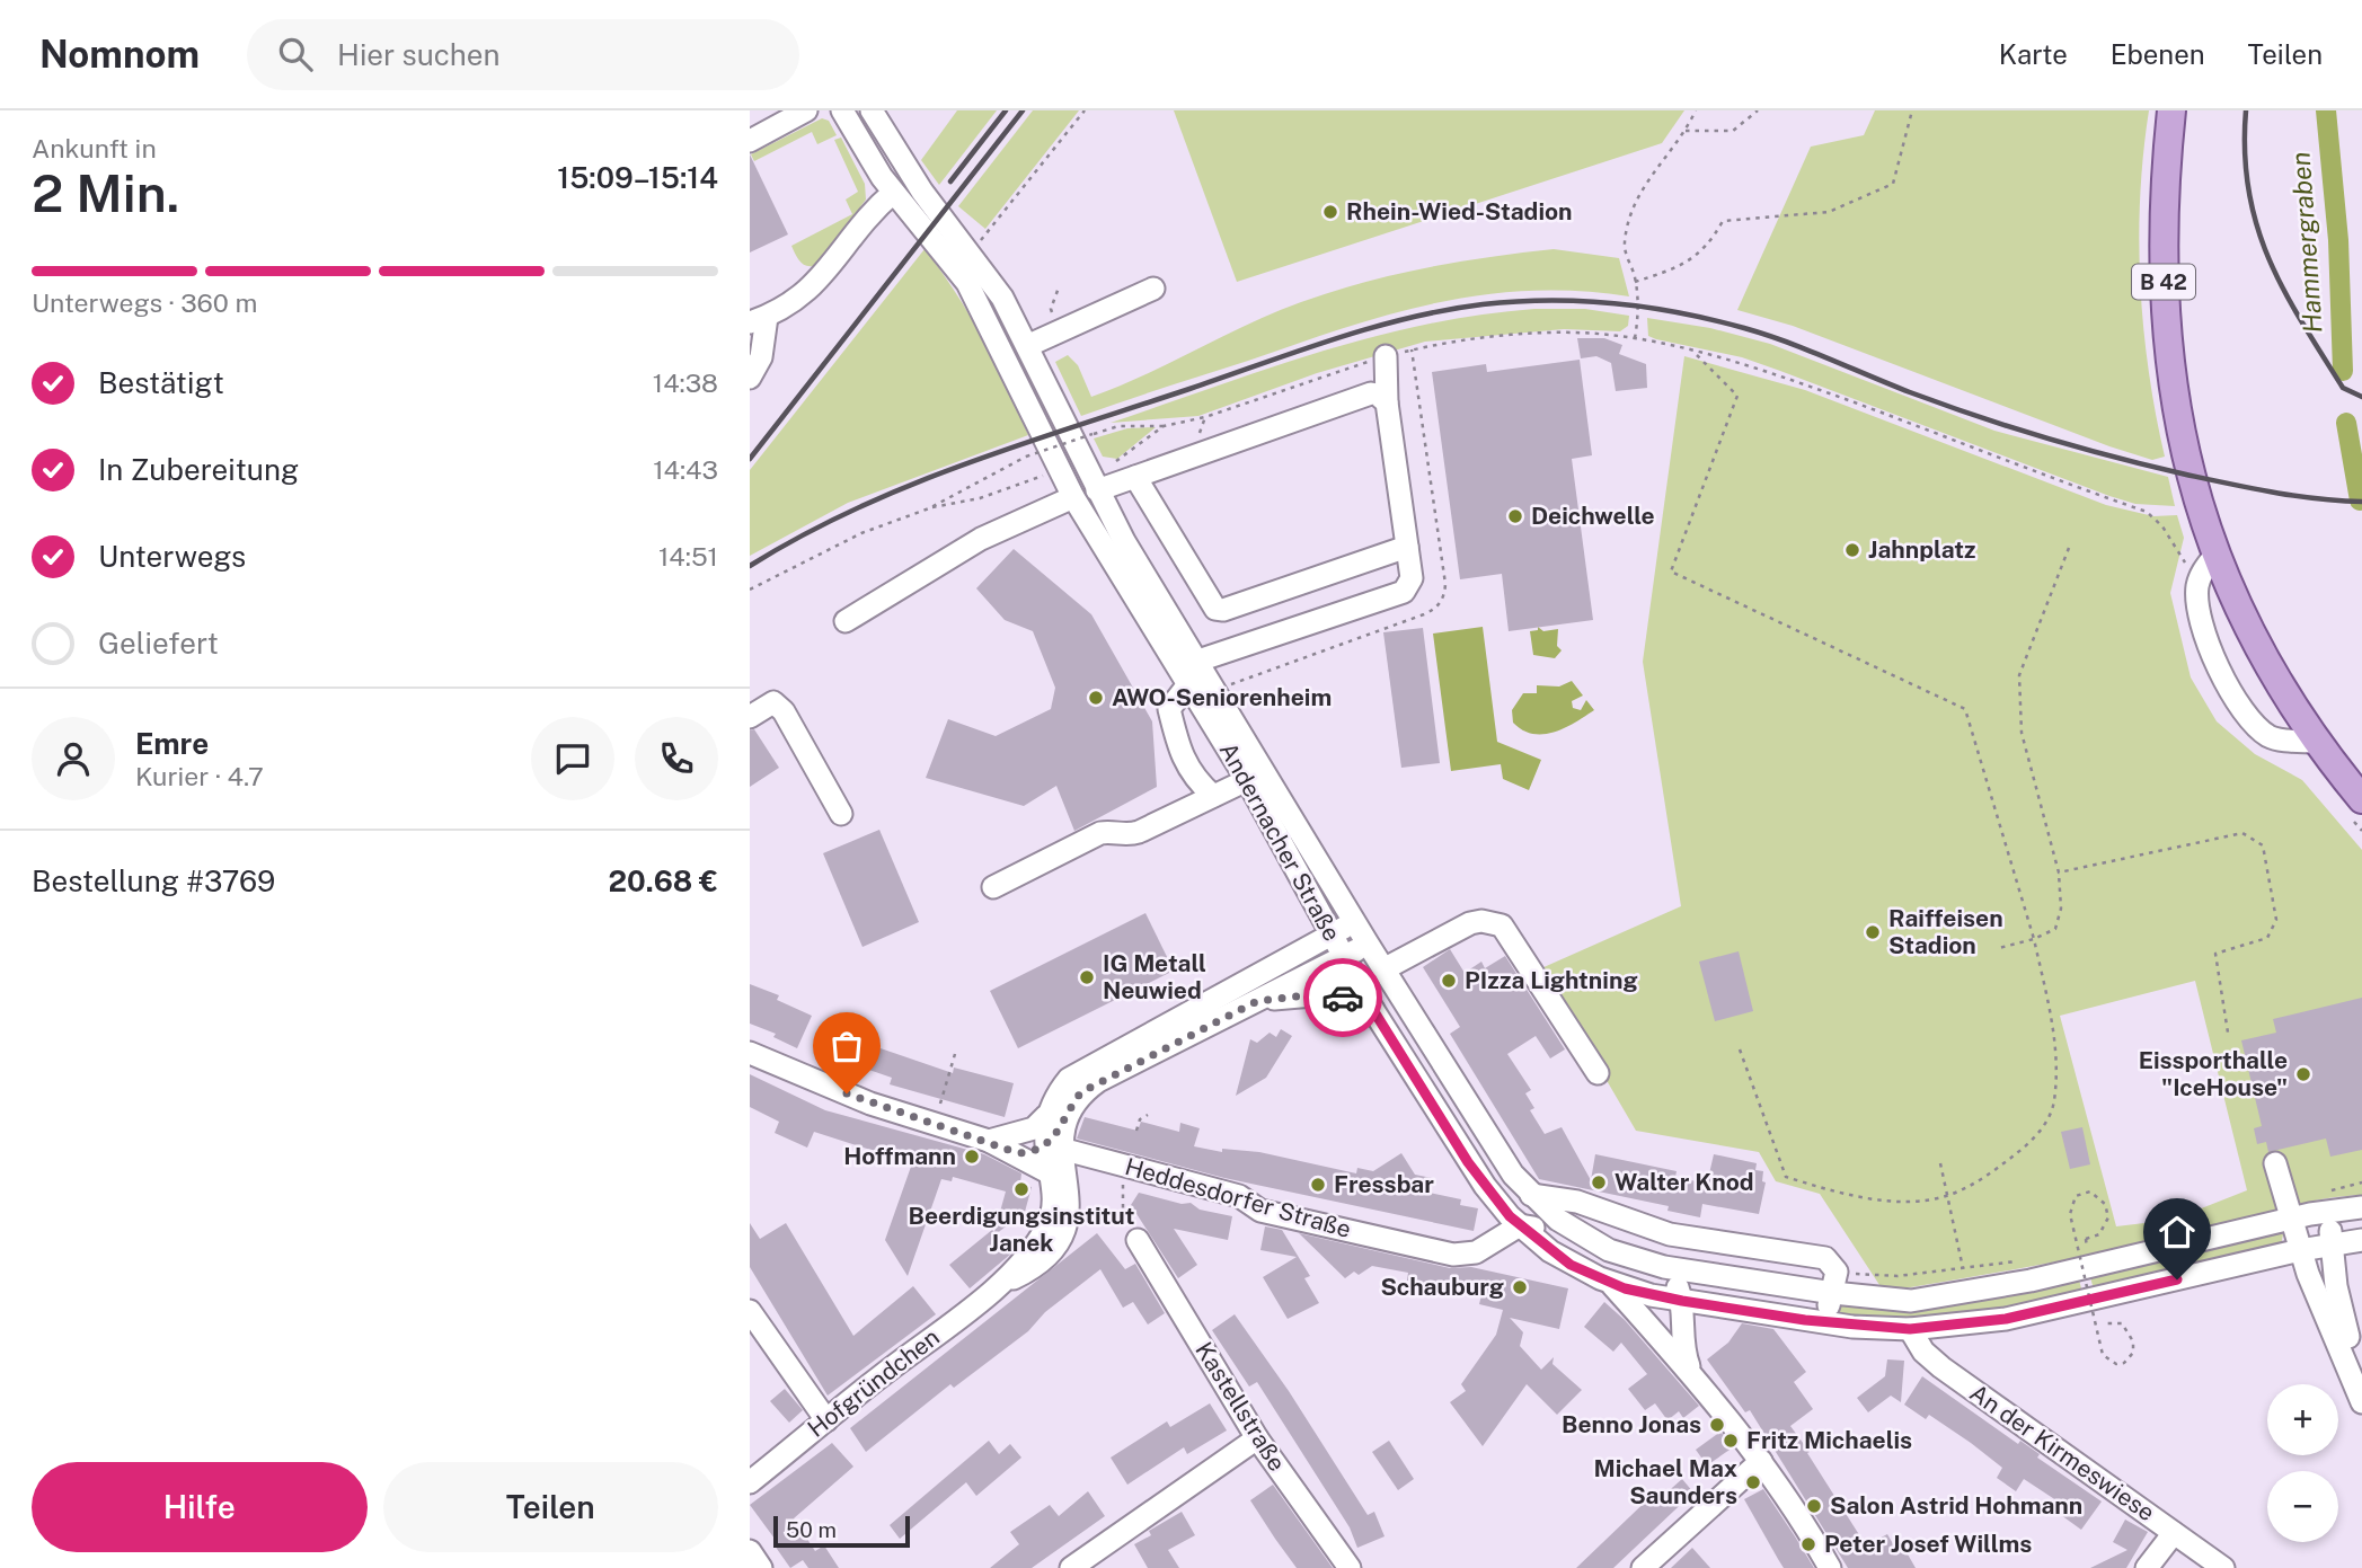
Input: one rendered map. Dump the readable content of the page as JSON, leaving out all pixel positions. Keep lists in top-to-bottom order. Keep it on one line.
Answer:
{"streets":{"main road":["B 42"],"street":["Andernacher Straße","Heddesdorfer Straße","Hofgründchen","Kastellstraße","An der Kirmeswiese"]},"crossings":[["Andernacher Straße","Heddesdorfer Straße"],["Andernacher Straße","An der Kirmeswiese"],["Heddesdorfer Straße","Hofgründchen"]],"water":["Hammergraben"],"places":["Rhein-Wied-Stadion","Deichwelle","Jahnplatz","AWO-Seniorenheim","Raiffeisen Stadion","IG Metall Neuwied","PIzza Lightning","Eissporthalle \"IceHouse\"","Hoffmann","Walter Knod","Fressbar","Beerdigungsinstitut Janek","Schauburg","Benno Jonas","Fritz Michaelis","Michael Max Saunders","Salon Astrid Hohmann","Peter Josef Willms"],"scale_bar":"50 m","page":{"header":"Nomnom","search":"Hier suchen","nav":["Karte","Ebenen","Teilen"],"heading":["2 Min.","Ankunft in","15:09–15:14"],"panel":["Emre","Kurier · 4.7","Bestellung #3769","20.68 €"],"bar":"Unterwegs · 360 m","list":[["Bestätigt","14:38"],["In Zubereitung","14:43"],["Unterwegs","14:51"],"Geliefert"],"map_buttons":["+","−"],"buttons":["Hilfe","Teilen"],"scale":"50 m"}}
